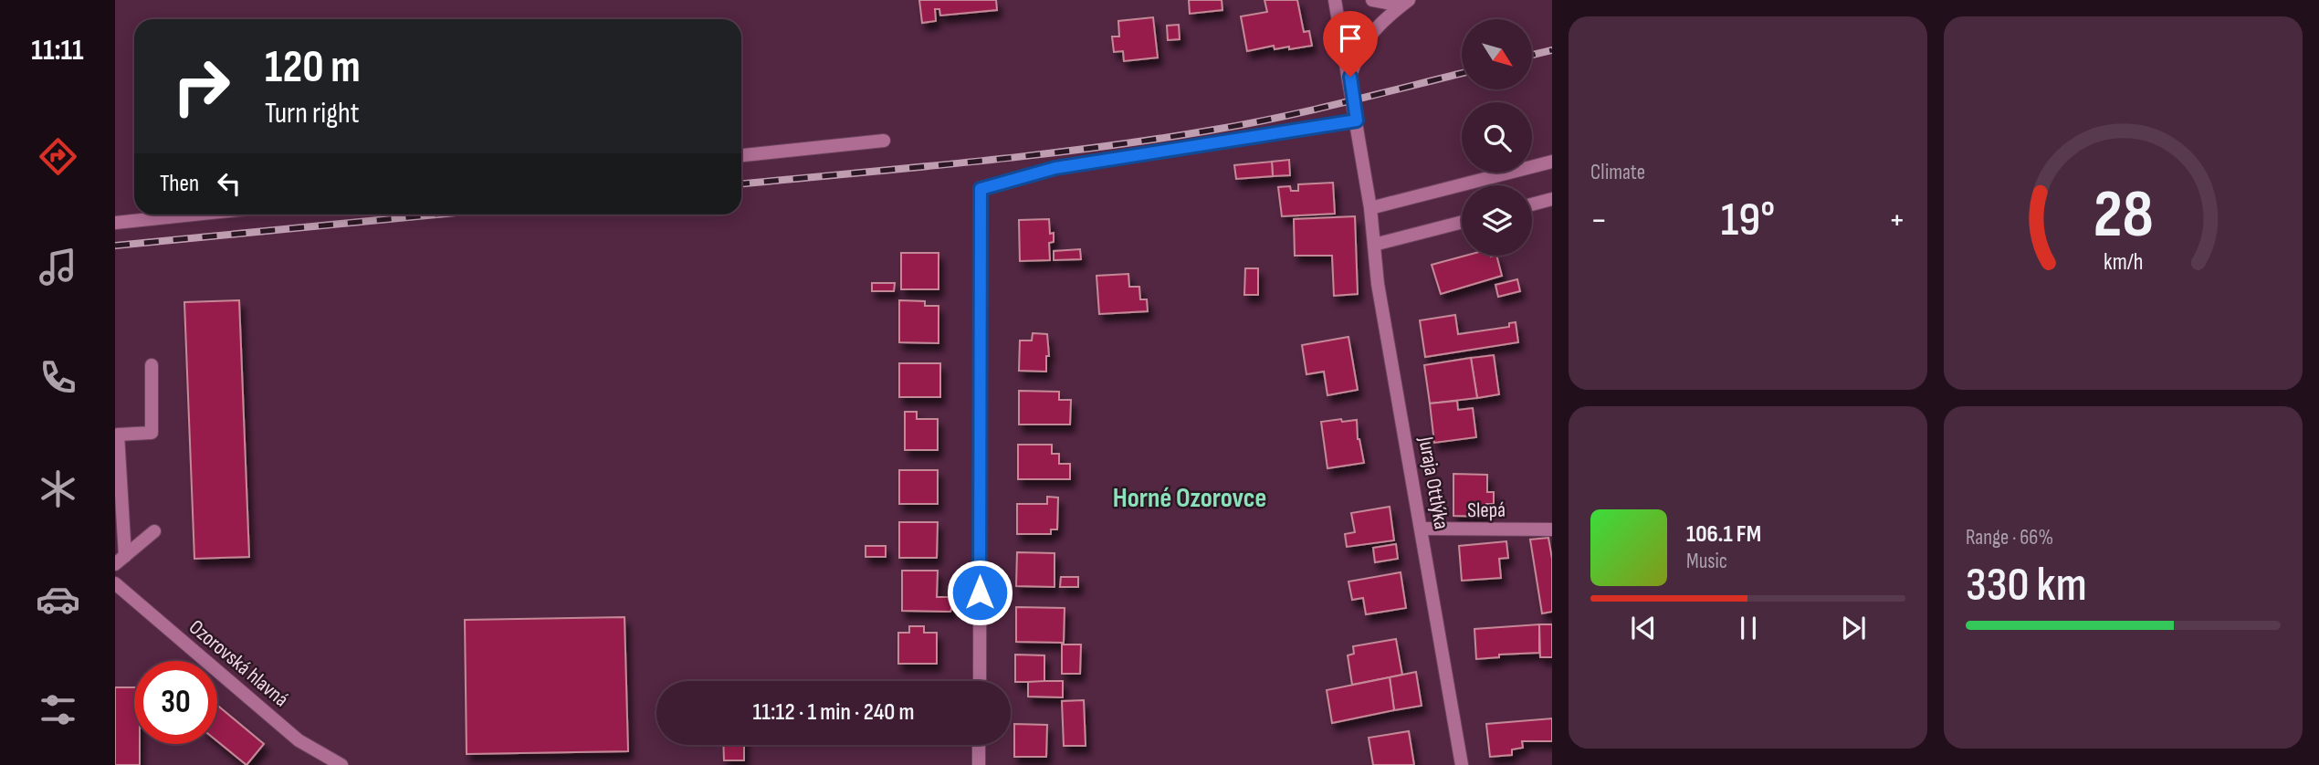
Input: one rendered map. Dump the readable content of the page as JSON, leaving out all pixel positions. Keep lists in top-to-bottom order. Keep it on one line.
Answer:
{"streets":{"street":["Juraja Ottlýka","Slepá","Ozorovská hlavná"]},"crossings":[["Juraja Ottlýka","Slepá"]],"districts":["Horné Ozorovce"],"north":"bottom right","page":{"tabs":"11:11","tile":["Climate",["Range · 66%","330 km"]],"turn":["120 m","Turn right"],"then":"Then","heat":["−","19°","+"],"song":["106.1 FM","Music"],"limit":"30","trip":"11:12 · 1 min · 240 m","gauge":["28","km/h"]}}
